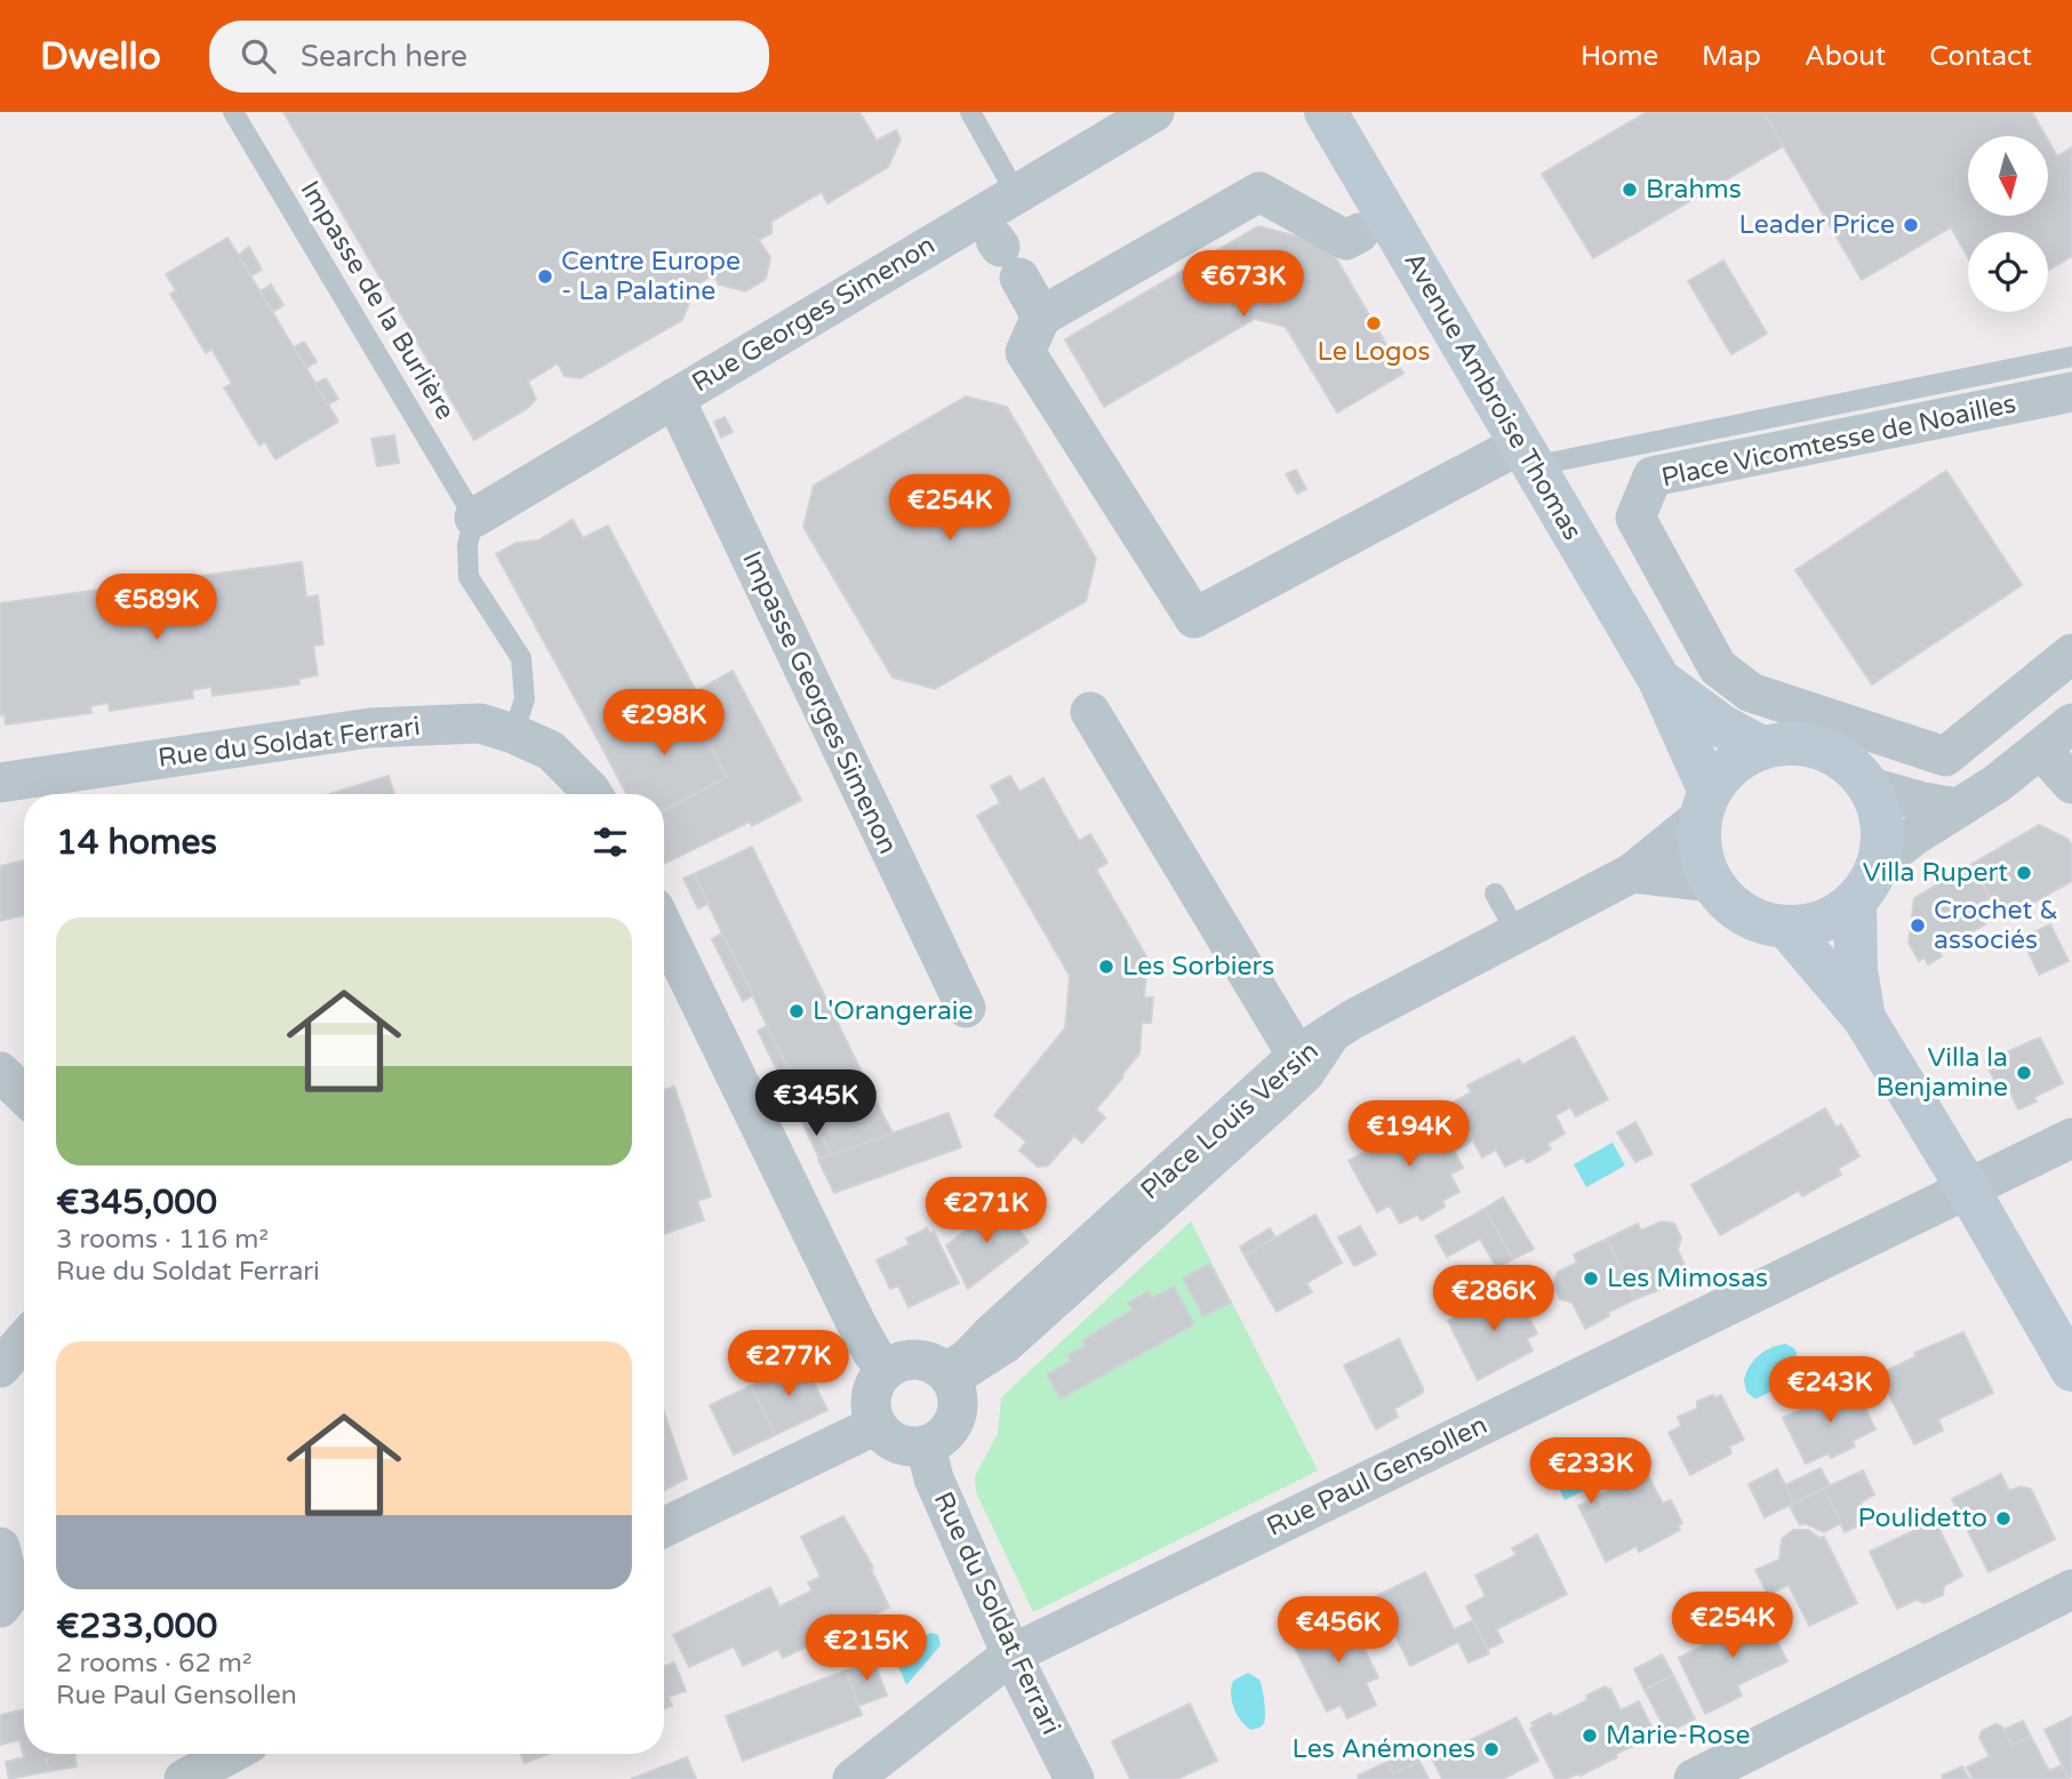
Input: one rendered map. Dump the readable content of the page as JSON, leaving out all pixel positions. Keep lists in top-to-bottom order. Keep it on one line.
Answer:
{"streets":{"street":["Rue Georges Simenon","Avenue Ambroise Thomas","Place Vicomtesse de Noailles","Impasse Georges Simenon","Rue du Soldat Ferrari","Place Louis Versin","Rue Paul Gensollen"],"lane":["Impasse de la Burlière"]},"crossings":[["Impasse de la Burlière","Rue Georges Simenon"],["Rue Georges Simenon","Impasse Georges Simenon"],["Avenue Ambroise Thomas","Place Vicomtesse de Noailles"],["Avenue Ambroise Thomas","Place Louis Versin"],["Rue du Soldat Ferrari","Place Louis Versin"],["Rue du Soldat Ferrari","Rue Paul Gensollen"]],"places":["Brahms","Leader Price","Centre Europe - La Palatine","Le Logos","Villa Rupert","Crochet & associés","Les Sorbiers","L'Orangeraie","Villa la Benjamine","Les Mimosas","Poulidetto","Marie-Rose","Les Anémones"],"north":"bottom","page":{"header":"Dwello","search":"Search here","nav":["Home","Map","About","Contact"],"price":["€673K","€254K","€589K","€298K","€345K","€194K","€271K","€286K","€277K","€243K","€233K","€254K","€456K","€215K"],"heading":"14 homes","list":[{"name":"€345,000","note":"3 rooms · 116 m² · Rue du Soldat Ferrari"},{"name":"€233,000","note":"2 rooms · 62 m² · Rue Paul Gensollen"}]}}
